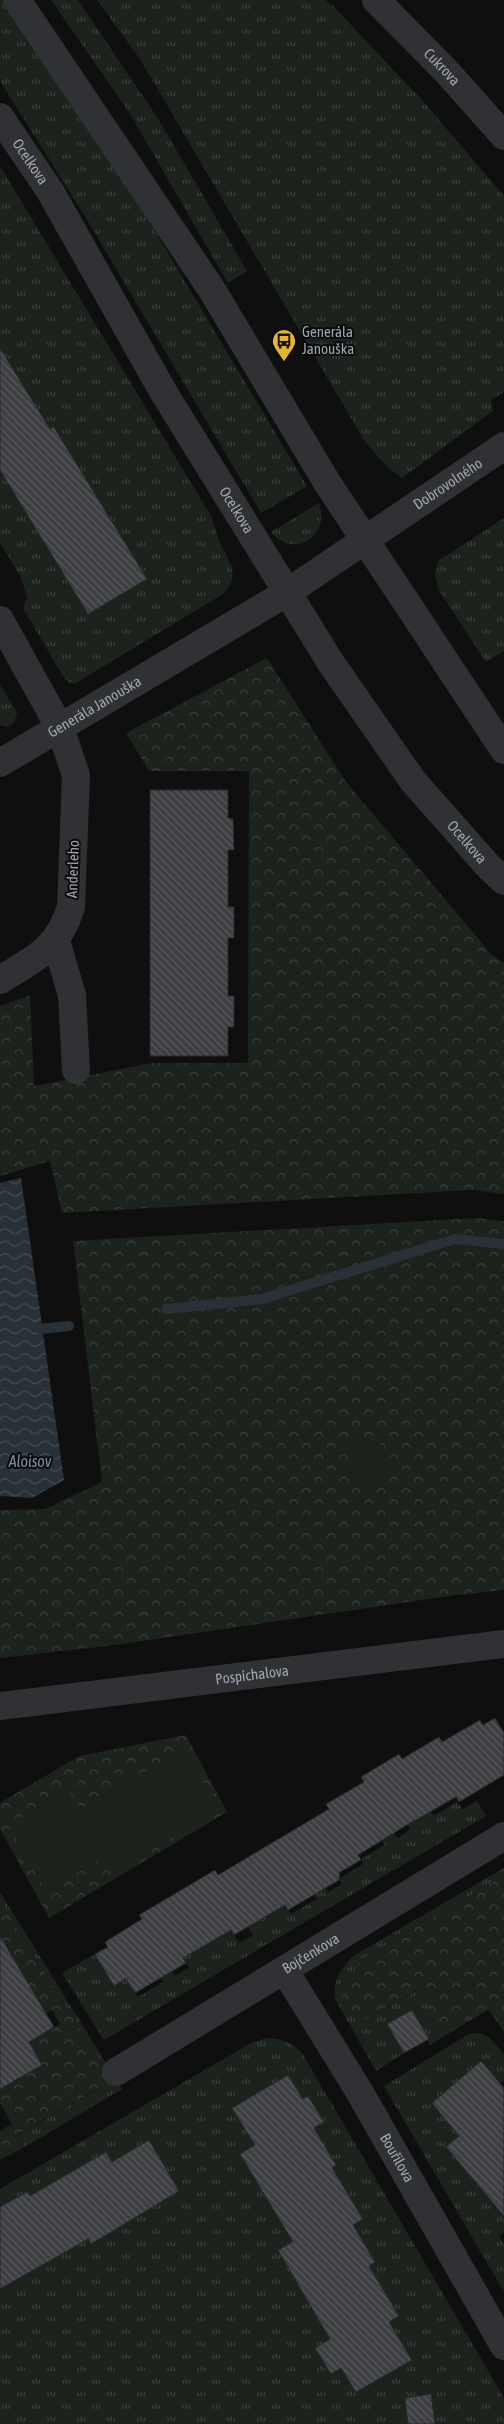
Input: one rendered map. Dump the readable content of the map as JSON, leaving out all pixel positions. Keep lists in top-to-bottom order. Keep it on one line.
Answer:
{"streets":{"street":["Cukrova","Ocelkova","Dobrovolného","Generála Janouška","Anderleho","Pospíchalova","Bojčenkova","Bouřilova"]},"crossings":[["Ocelkova","Generála Janouška"],["Dobrovolného","Generála Janouška"],["Generála Janouška","Anderleho"],["Bojčenkova","Bouřilova"]],"water":["Aloisov"],"places":{"bus stop":["Generála Janouška"]}}
